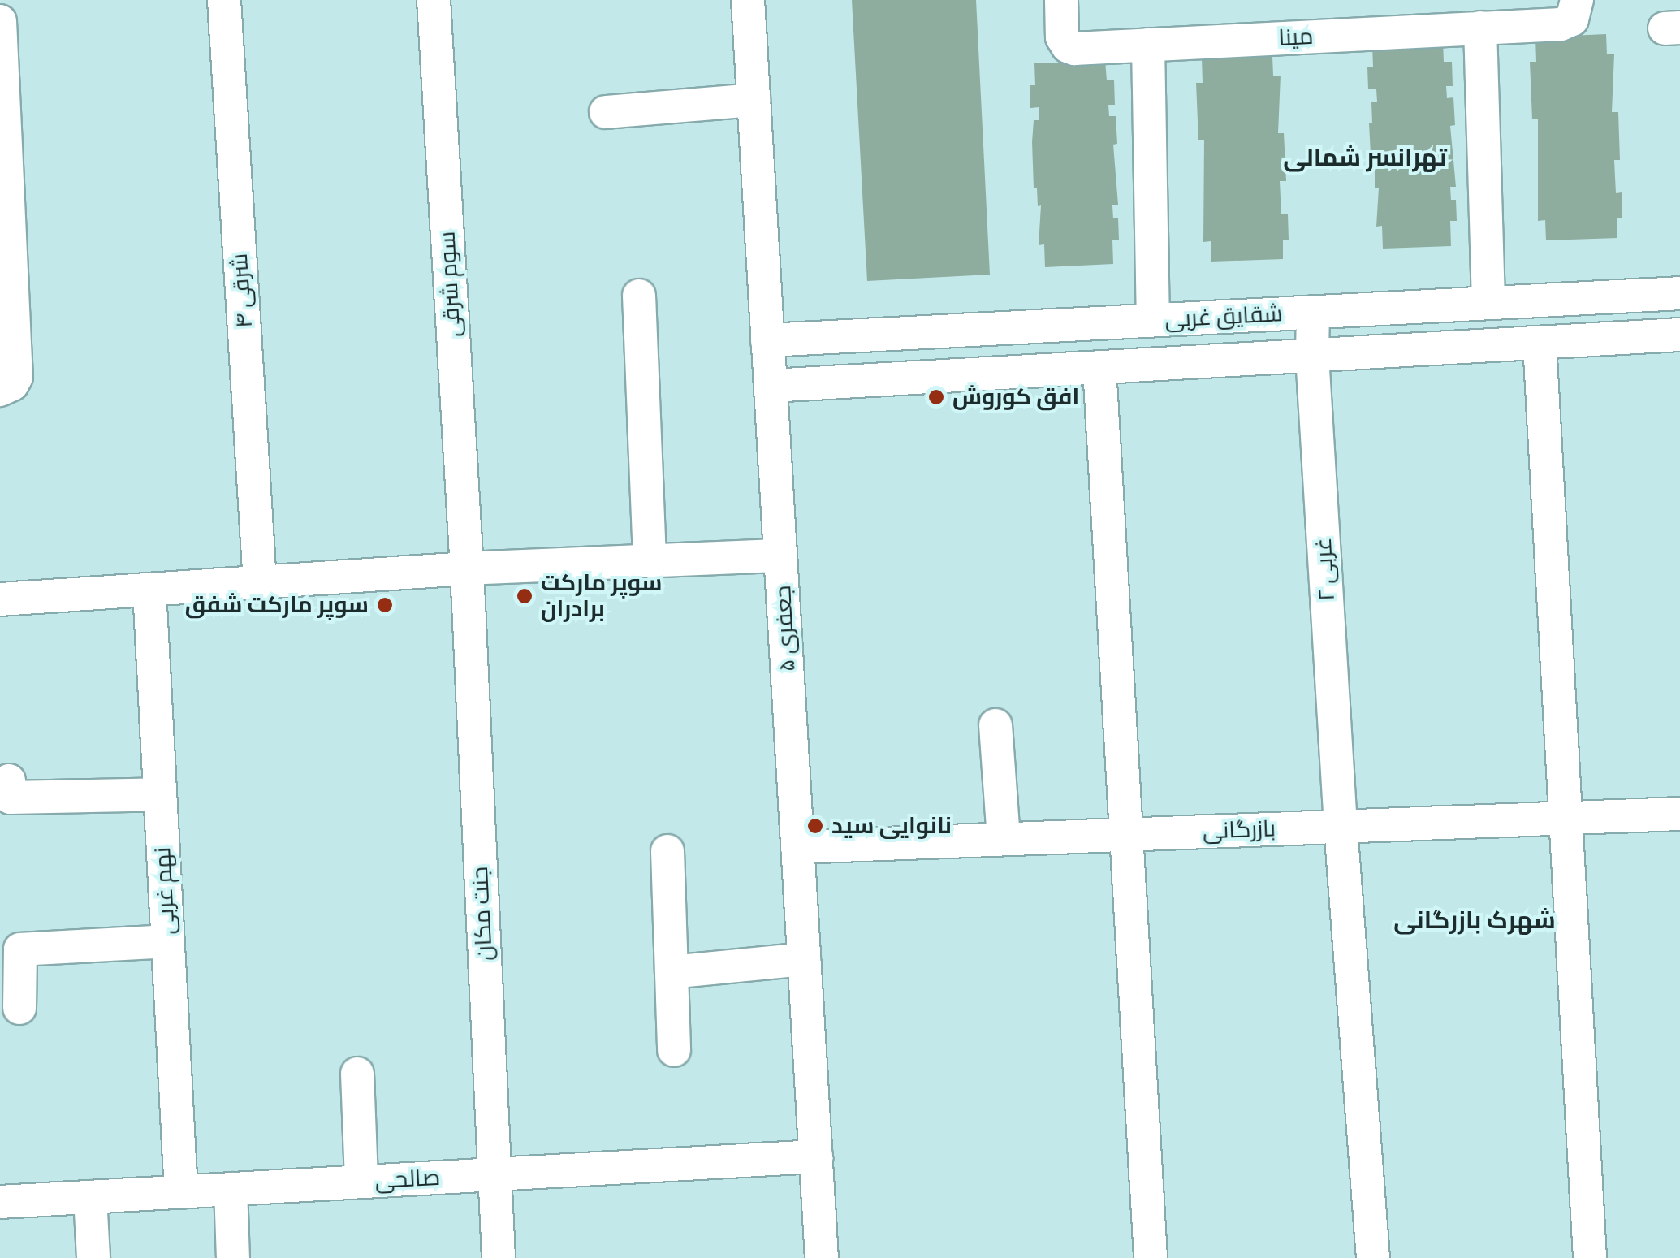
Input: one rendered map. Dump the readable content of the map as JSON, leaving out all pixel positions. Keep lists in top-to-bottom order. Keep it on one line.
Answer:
{"streets":{"street":["مینا","سوم شرقی","۴ شرقی","شقایق غربی","۲ غربی","جعفری ۵","بازرگانی","نهم غربی","جنت مکان","صالحی"]},"crossings":[["سوم شرقی","جنت مکان"],["شقایق غربی","۲ غربی"],["شقایق غربی","جعفری ۵"],["۲ غربی","بازرگانی"],["جعفری ۵","بازرگانی"],["جعفری ۵","صالحی"],["نهم غربی","صالحی"],["جنت مکان","صالحی"]],"districts":["تهرانسر شمالی","شهرک بازرگانی"],"places":["افق کوروش","سوپر مارکت برادران","سوپر مارکت شفق","نانوایی سید"]}
